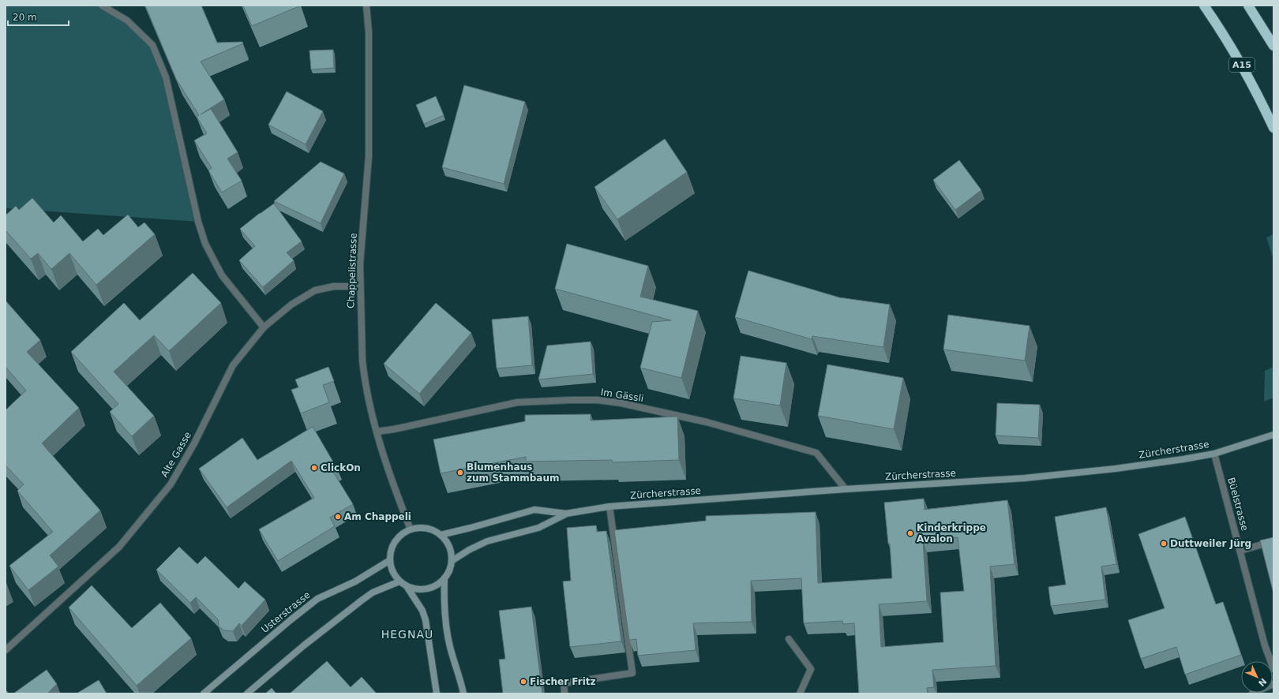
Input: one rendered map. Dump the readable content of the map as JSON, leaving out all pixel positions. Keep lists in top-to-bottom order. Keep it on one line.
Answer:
{"streets":{"highway":["A15"],"main road":["Zürcherstrasse","Usterstrasse"],"street":["Chappelistrasse","Im Gässli","Alte Gasse","Büelstrasse"]},"crossings":[["Chappelistrasse","Im Gässli"],["Chappelistrasse","Zürcherstrasse"],["Chappelistrasse","Alte Gasse"],["Chappelistrasse","Usterstrasse"],["Im Gässli","Zürcherstrasse"],["Zürcherstrasse","Büelstrasse"],["Zürcherstrasse","Usterstrasse"]],"districts":["HEGNAU"],"places":["ClickOn","Blumenhaus zum Stammbaum","Am Chappeli","Kinderkrippe Avalon","Duttweiler Jürg","Fischer Fritz"],"scale_bar":"20 m","north":"bottom right"}
